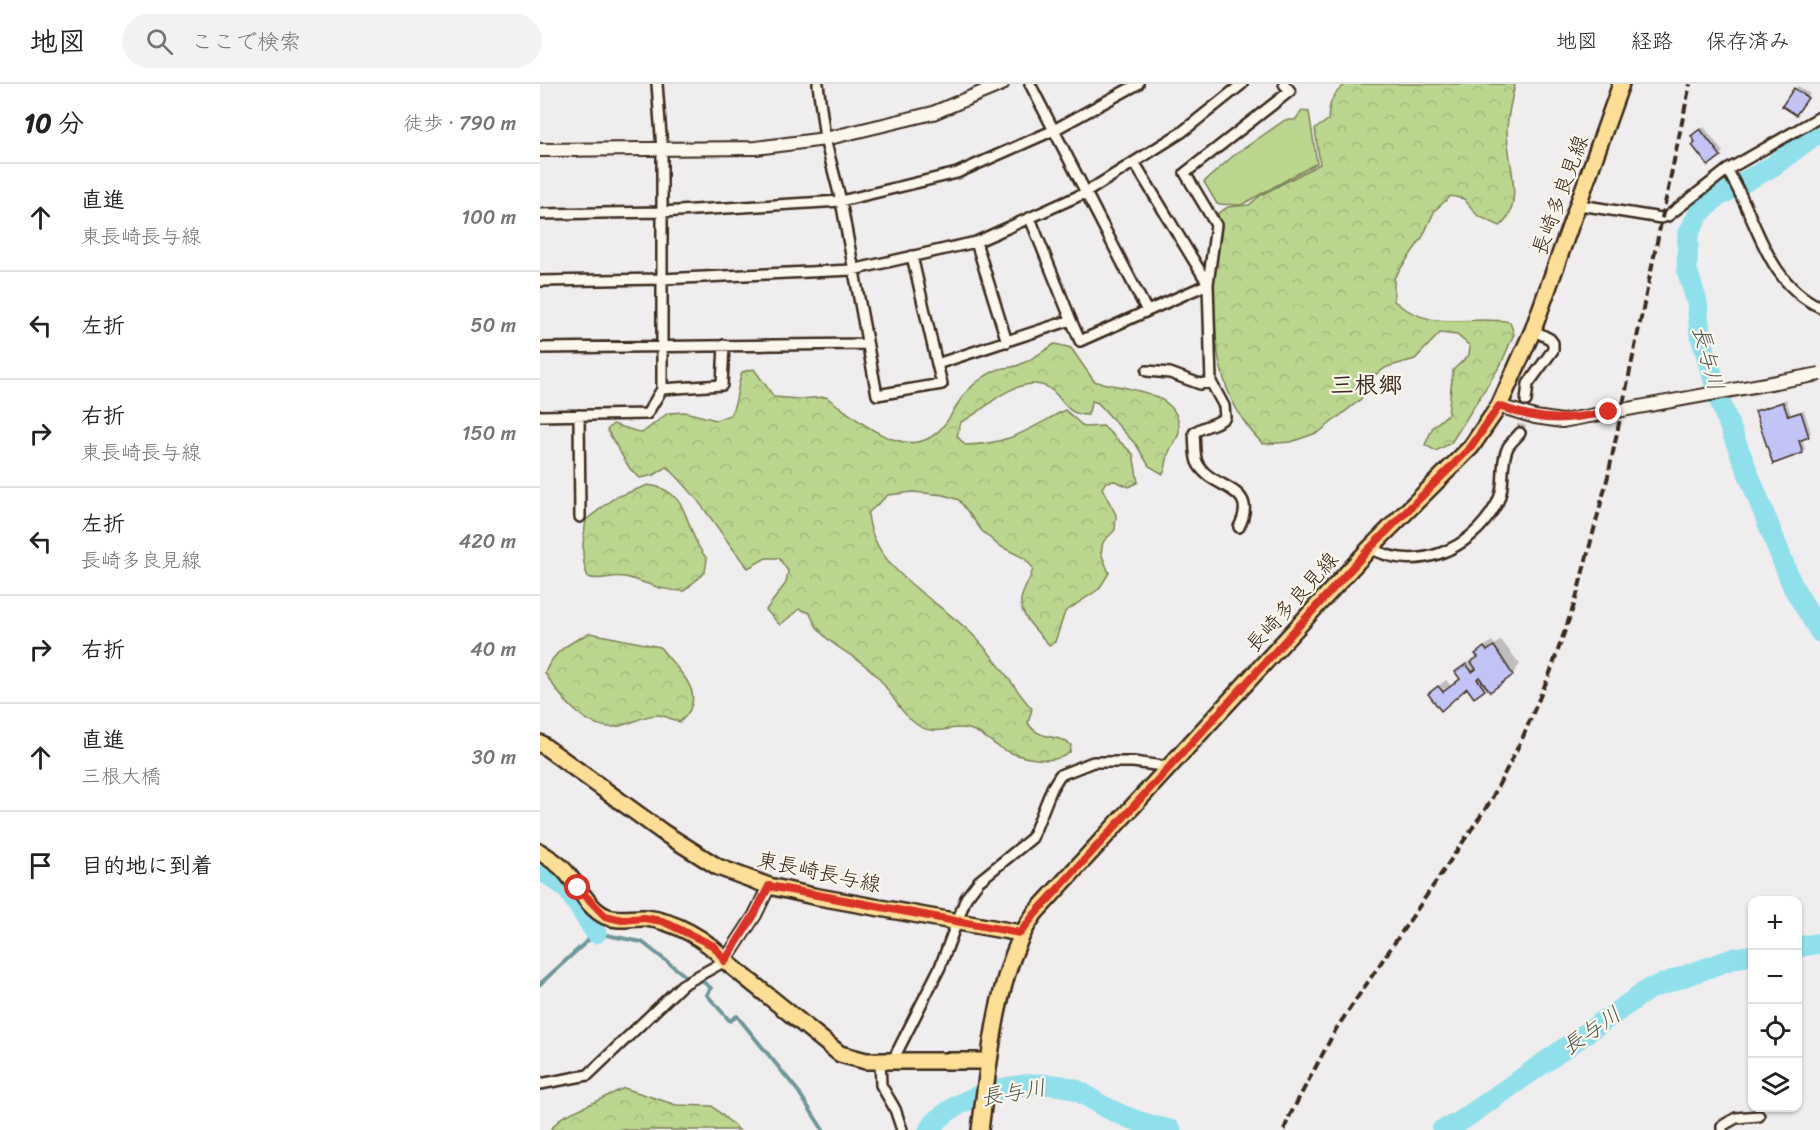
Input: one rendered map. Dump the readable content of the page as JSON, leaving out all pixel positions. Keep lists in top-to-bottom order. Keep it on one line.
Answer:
{"streets":{"main road":["長崎多良見線","東長崎長与線"]},"crossings":[["長崎多良見線","東長崎長与線"]],"districts":["三根郷"],"water":["長与川"],"page":{"header":"地図","search":"ここで検索","nav":["地図","経路","保存済み"],"heading":["10 分","徒歩 · 790 m"],"list":[["直進","東長崎長与線","100 m"],["左折","50 m"],["右折","東長崎長与線","150 m"],["左折","長崎多良見線","420 m"],["右折","40 m"],["直進","三根大橋","30 m"],"目的地に到着"],"map_buttons":["+","−"]}}
